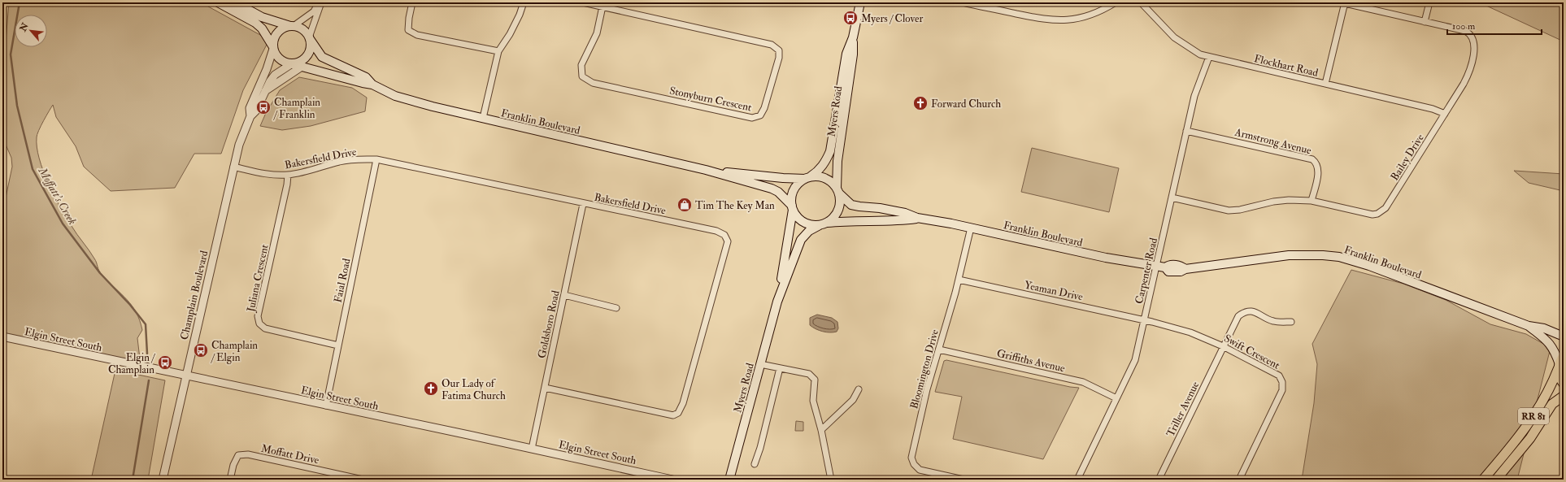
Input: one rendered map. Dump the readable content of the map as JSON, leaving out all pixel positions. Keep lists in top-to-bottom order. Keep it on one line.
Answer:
{"streets":{"main road":["Myers Road","Franklin Boulevard","RR 81"],"street":["Flockhart Road","Stonyburn Crescent","Armstrong Avenue","Bailey Drive","Bakersfield Drive","Carpenter Road","Juliana Crescent","Faial Road","Yeaman Drive","Champlain Boulevard","Goldsboro Road","Elgin Street South","Swift Crescent","Griffiths Avenue","Bloomington Drive","Triller Avenue","Moffatt Drive"]},"crossings":[["Flockhart Road","Bailey Drive"],["Flockhart Road","Carpenter Road"],["Myers Road","Franklin Boulevard"],["Franklin Boulevard","Carpenter Road"],["Franklin Boulevard","Champlain Boulevard"],["Franklin Boulevard","Bloomington Drive"],["Franklin Boulevard","RR 81"],["Armstrong Avenue","Bailey Drive"],["Armstrong Avenue","Carpenter Road"],["Bailey Drive","Carpenter Road"],["Bakersfield Drive","Juliana Crescent"],["Bakersfield Drive","Faial Road"],["Bakersfield Drive","Champlain Boulevard"],["Bakersfield Drive","Goldsboro Road"],["Carpenter Road","Yeaman Drive"],["Carpenter Road","Swift Crescent"],["Carpenter Road","Griffiths Avenue"],["Juliana Crescent","Faial Road"],["Faial Road","Elgin Street South"],["Yeaman Drive","Swift Crescent"],["Yeaman Drive","Bloomington Drive"],["Champlain Boulevard","Elgin Street South"],["Goldsboro Road","Elgin Street South"],["Swift Crescent","Triller Avenue"],["Griffiths Avenue","Bloomington Drive"]],"water":["Moffatt's Creek"],"places":{"bus stop":["Myers / Clover","Champlain / Franklin","Champlain / Elgin","Elgin / Champlain"],"church":["Forward Church","Our Lady of Fatima Church"],"shop":["Tim The Key Man"]},"scale_bar":"100 m","north":"top left"}
